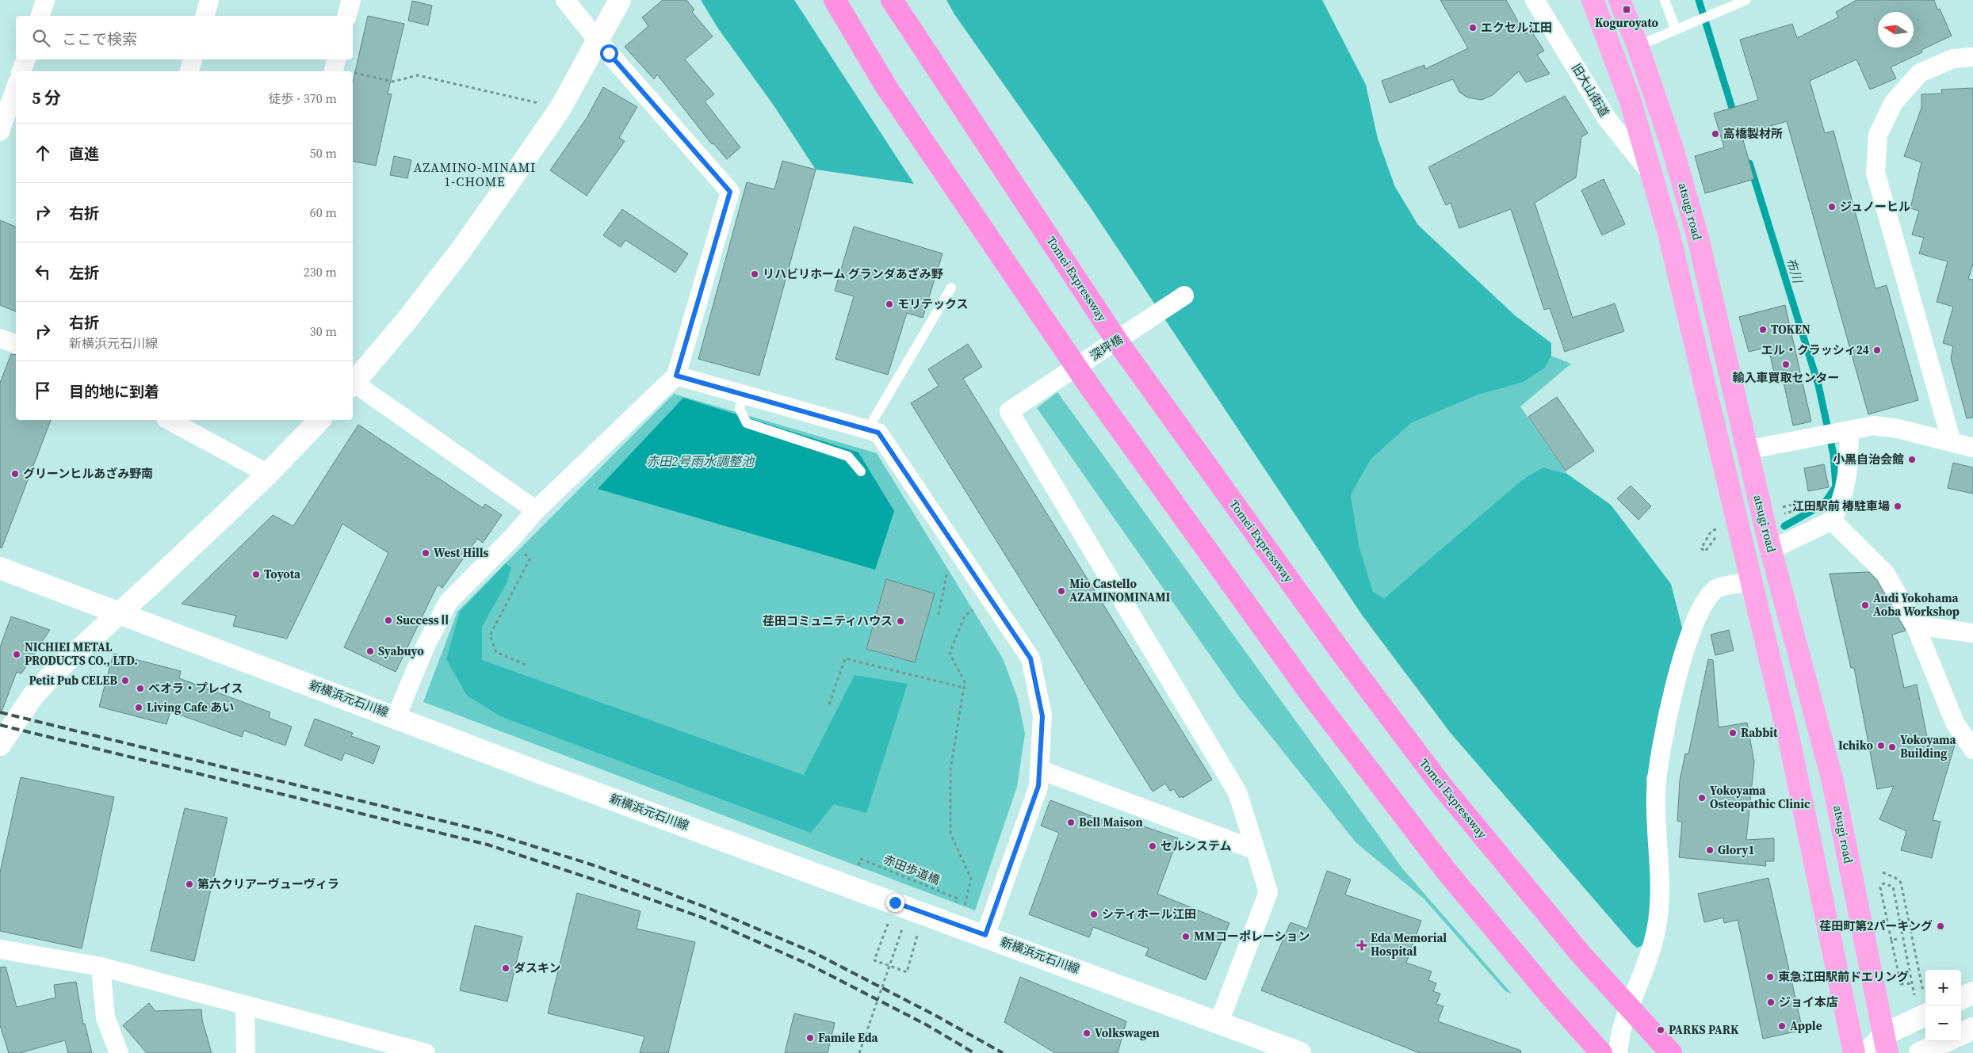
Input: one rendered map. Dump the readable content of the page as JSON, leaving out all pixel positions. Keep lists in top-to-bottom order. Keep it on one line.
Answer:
{"streets":{"highway":["atsugi road","Tomei Expressway"],"street":["旧大山街道","深坪橋","新横浜元石川線"],"path":["赤田歩道橋"]},"districts":["AZAMINO-MINAMI 1-CHOME"],"water":["布川","赤田2号雨水調整池"],"places":{"transit":["Koguroyato"],"other":["エクセル江田","高橋製材所","ジュノーヒル","リハビリホーム グランダあざみ野","モリテックス","TOKEN","エル・クラッシィ24","輸入車買取センター","小黒自治会館","グリーンヒルあざみ野南","江田駅前 椿駐車場","West Hills","Toyota","Mio Castello AZAMINOMINAMI","Audi Yokohama Aoba Workshop","SuccessⅡ","荏田コミュニティハウス","Syabuyo","NICHIEI METAL PRODUCTS CO., LTD.","Petit Pub CELEB","ベオラ・プレイス","Living Cafe あい","Rabbit","Ichiko","Yokoyama Building","Yokoyama Osteopathic Clinic","Bell Maison","セルシステム","Glory1","第六クリアーヴューヴィラ","シティホール江田","荏田町第2パーキング","MMコーポレーション","ダスキン","東急江田駅前ドエリング","ジョイ本店","Apple","PARKS PARK","Volkswagen","Famile Eda"],"health":["Eda Memorial Hospital"]},"north":"left","page":{"search":"ここで検索","heading":["5 分","徒歩 · 370 m"],"list":[["直進","50 m"],["右折","60 m"],["左折","230 m"],["右折","新横浜元石川線","30 m"],"目的地に到着"],"map_buttons":["+","−"]}}
